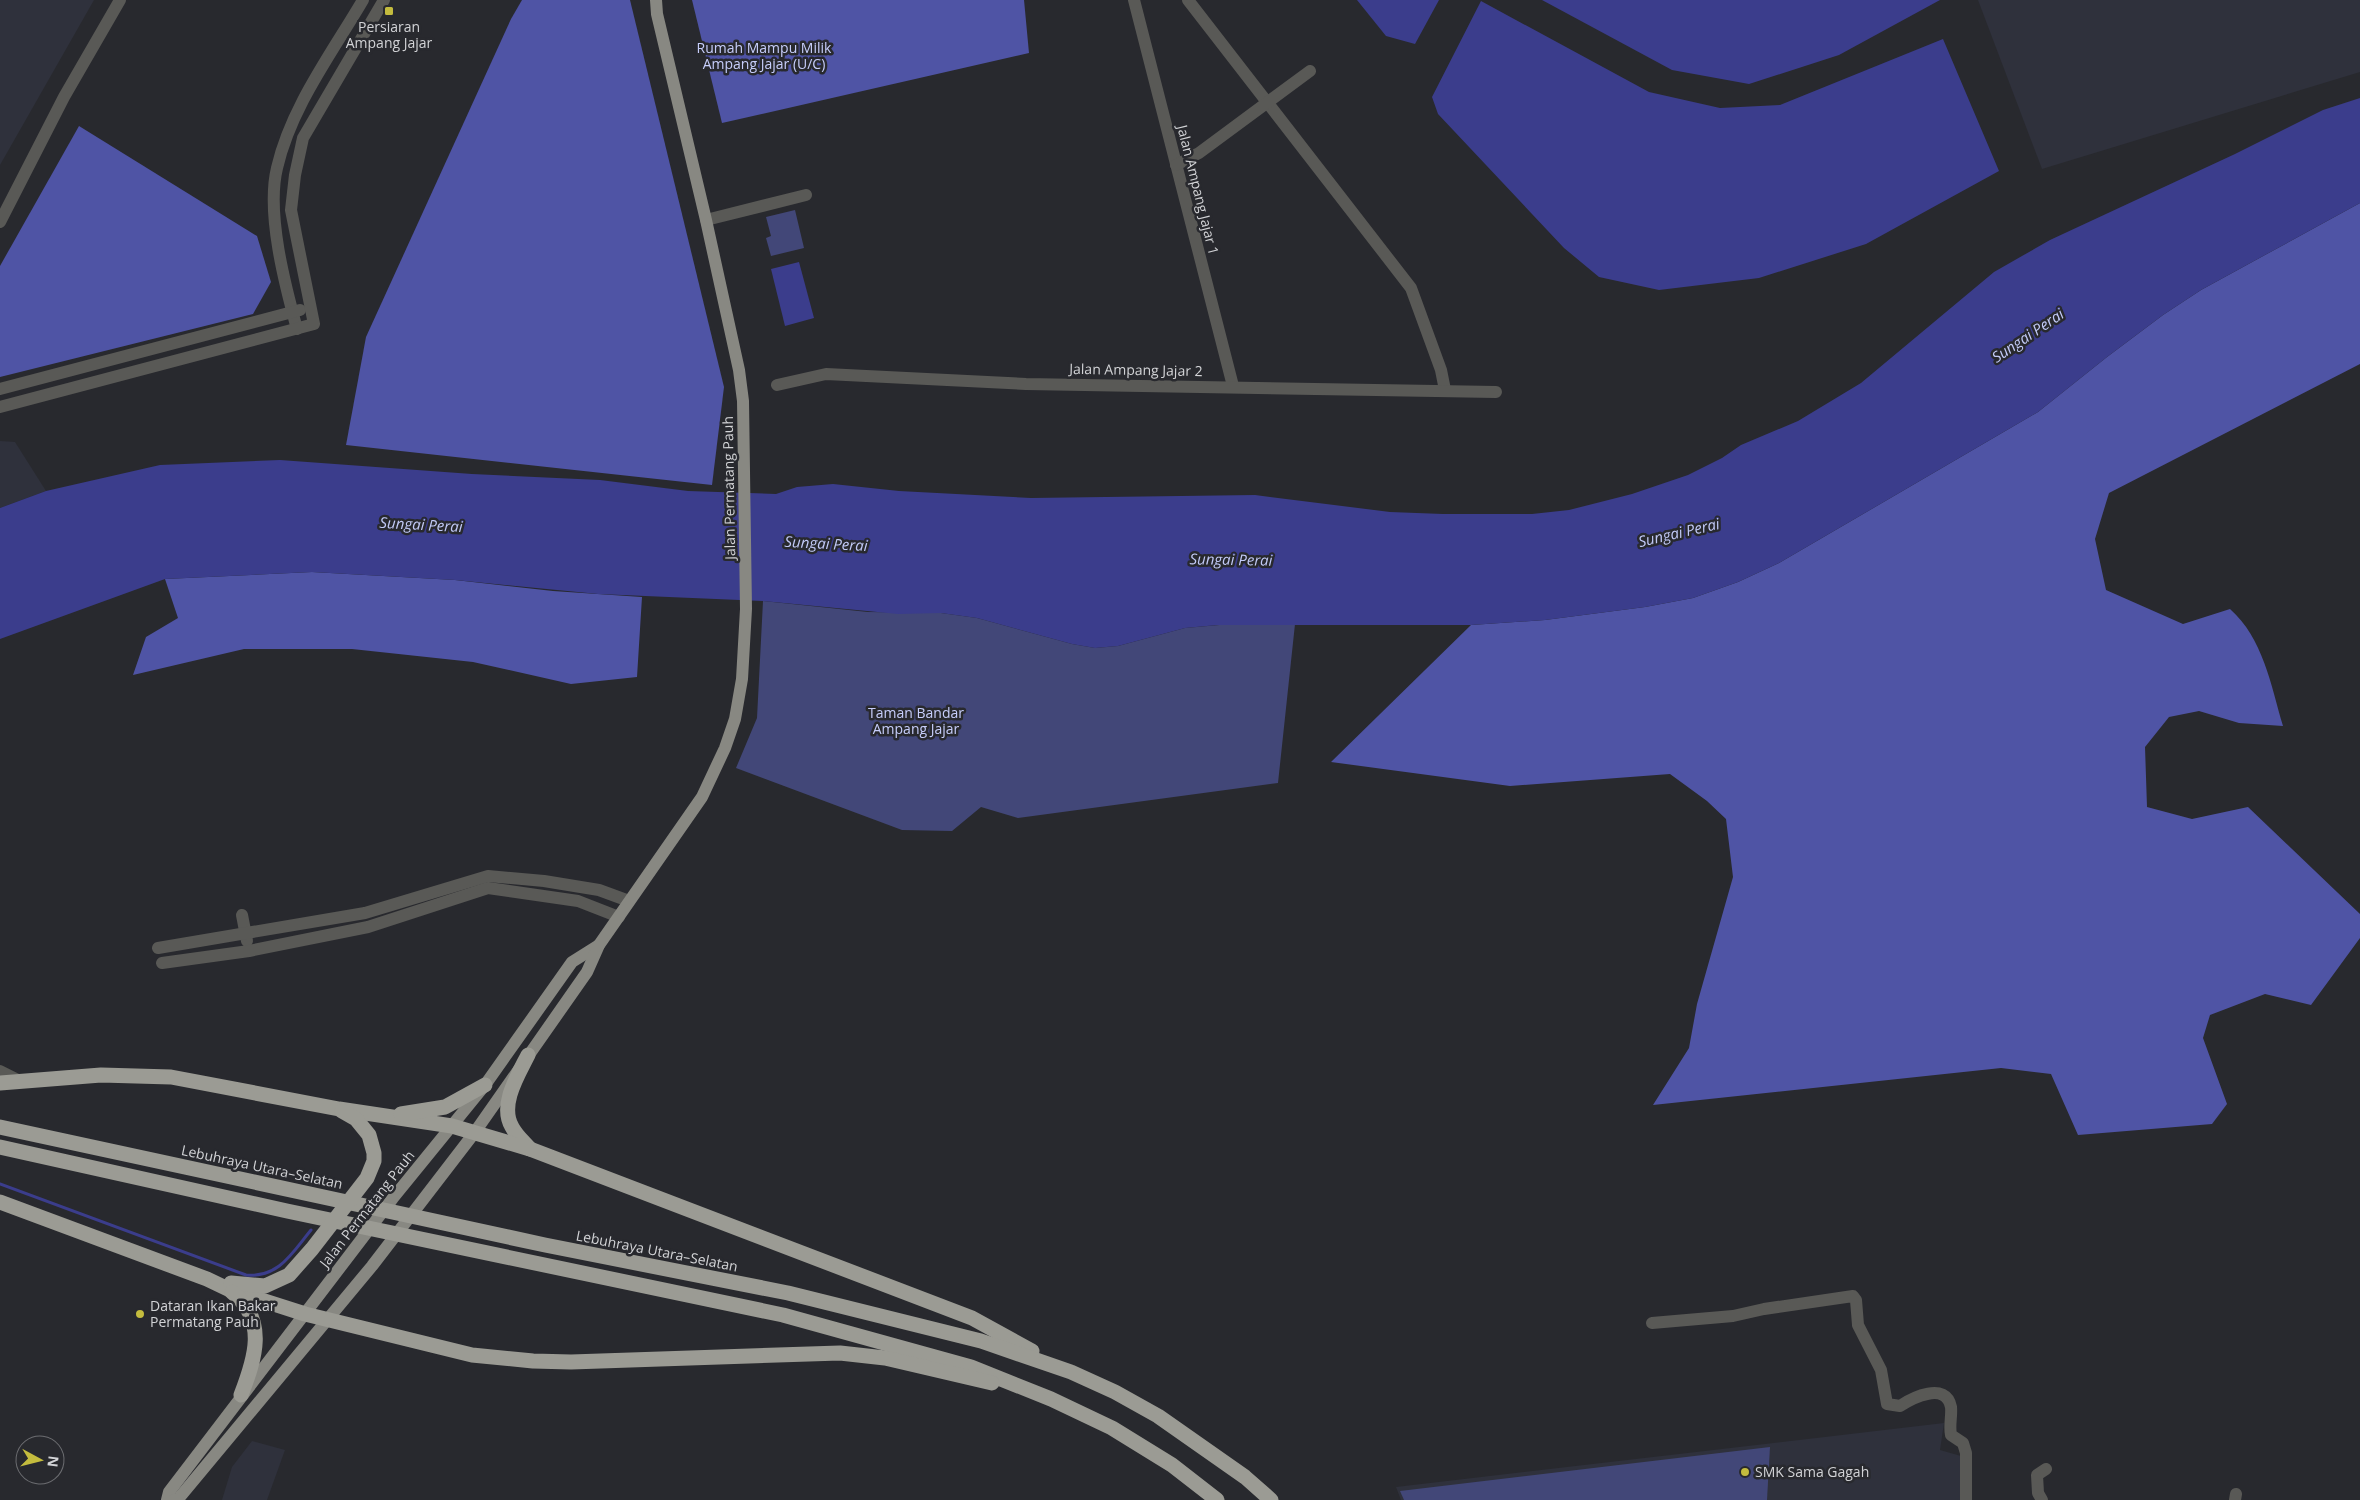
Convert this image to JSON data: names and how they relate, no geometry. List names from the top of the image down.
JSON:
{
  "streets": {
    "highway": ["Lebuhraya Utara–Selatan"],
    "main road": ["Jalan Permatang Pauh"],
    "street": ["Jalan Ampang Jajar 1", "Jalan Ampang Jajar 2"]
  },
  "crossings": [
    ["Jalan Ampang Jajar 1", "Jalan Ampang Jajar 2"]
  ],
  "water": ["Sungai Perai"],
  "parks": ["Rumah Mampu Milik Ampang Jajar (U/C)", "Taman Bandar Ampang Jajar"],
  "places": {
    "transit": ["Persiaran Ampang Jajar"],
    "other": ["Dataran Ikan Bakar Permatang Pauh", "SMK Sama Gagah"]
  },
  "north": "right"
}
